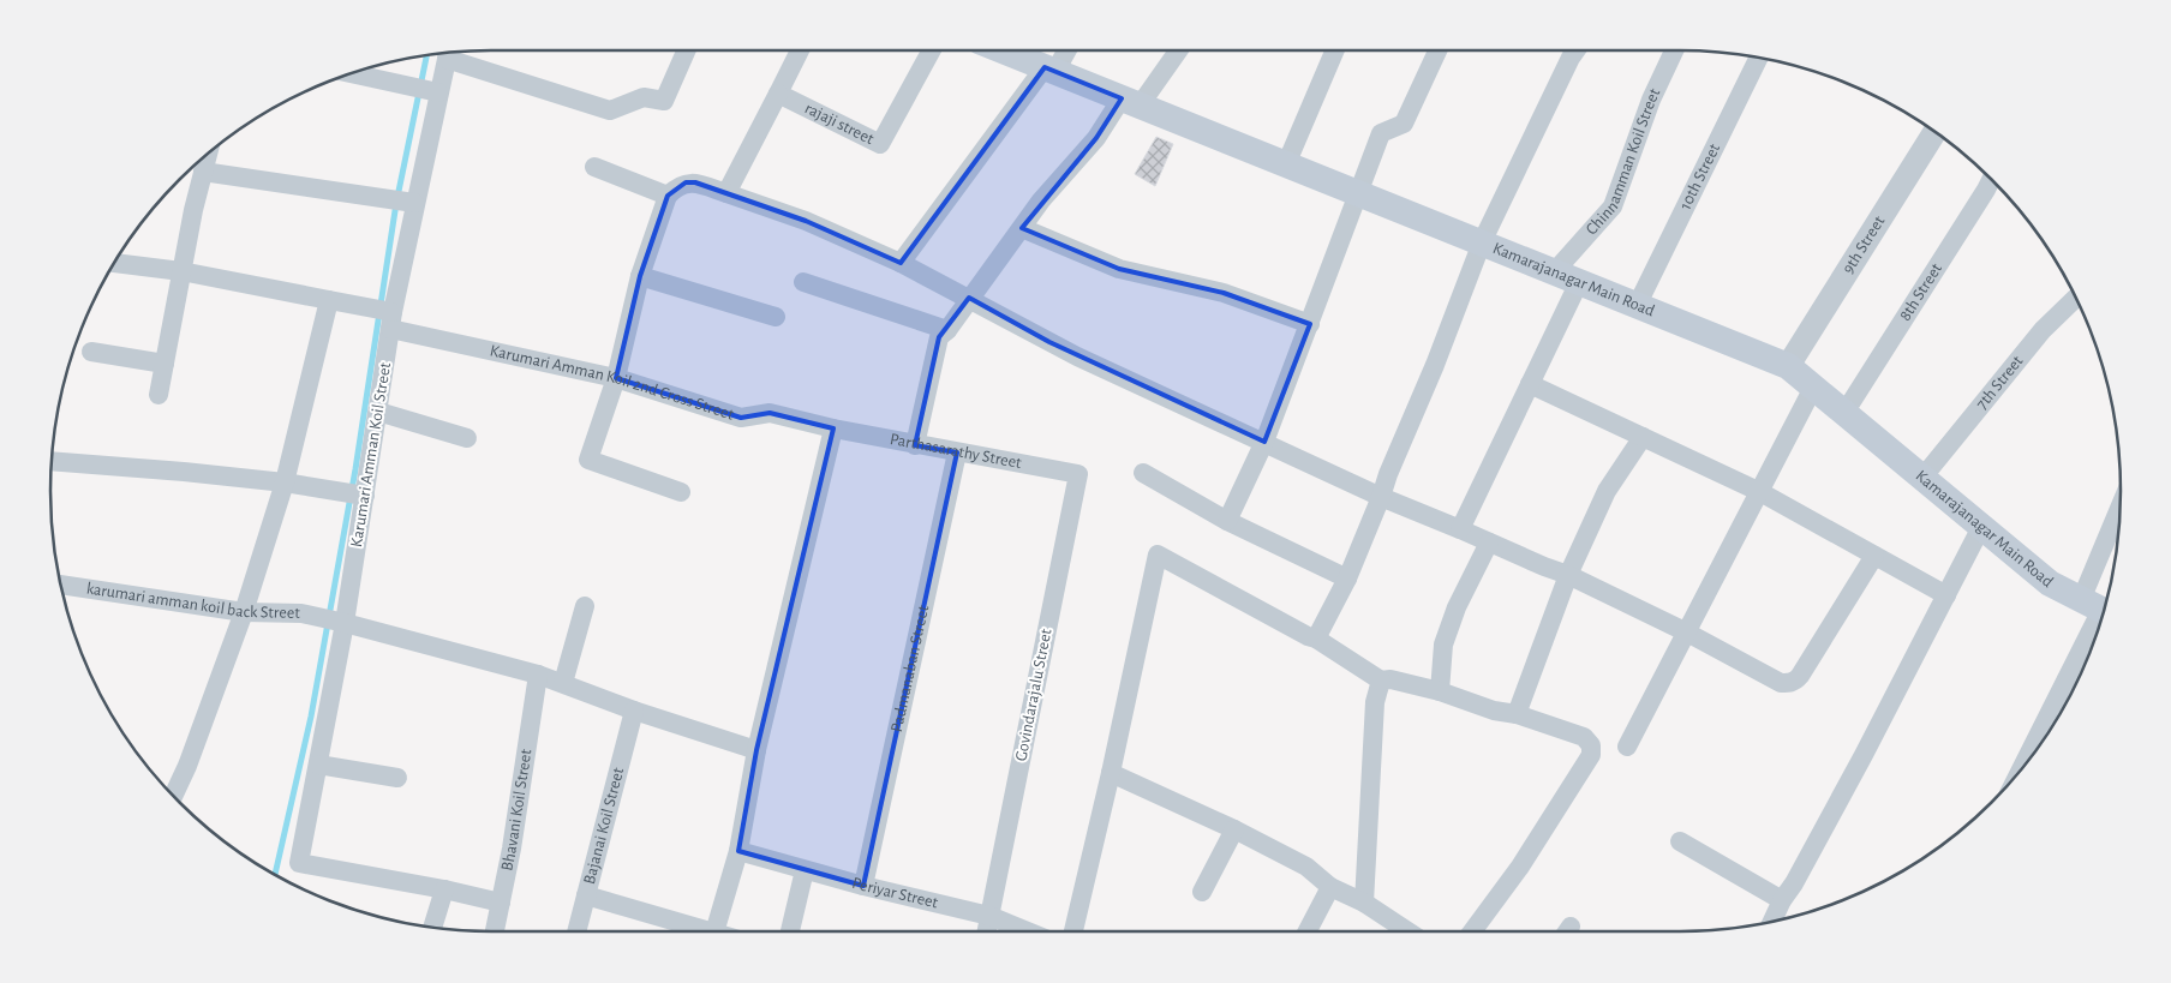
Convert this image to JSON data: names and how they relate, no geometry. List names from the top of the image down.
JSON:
{
  "streets": {
    "main road": ["Kamarajanagar Main Road"],
    "street": [
      "rajaji street",
      "Chinnamman Koil Street",
      "10th Street",
      "9th Street",
      "8th Street",
      "7th Street",
      "Karumari Amman Koil 2nd Cross Street",
      "Parthasarathy Street",
      "Karumari Amman Koil Street",
      "karumari amman koil back Street",
      "Padmanaban Street",
      "Govindarajalu Street",
      "Bhavani Koil Street",
      "Bajanai Koil Street",
      "Periyar Street"
    ]
  },
  "crossings": [
    ["Chinnamman Koil Street", "Kamarajanagar Main Road"],
    ["10th Street", "Kamarajanagar Main Road"],
    ["9th Street", "Kamarajanagar Main Road"],
    ["Kamarajanagar Main Road", "8th Street"],
    ["Kamarajanagar Main Road", "7th Street"],
    ["Karumari Amman Koil 2nd Cross Street", "Parthasarathy Street"],
    ["Karumari Amman Koil 2nd Cross Street", "Karumari Amman Koil Street"],
    ["Parthasarathy Street", "Padmanaban Street"],
    ["Parthasarathy Street", "Govindarajalu Street"],
    ["Karumari Amman Koil Street", "karumari amman koil back Street"],
    ["karumari amman koil back Street", "Bhavani Koil Street"],
    ["karumari amman koil back Street", "Bajanai Koil Street"],
    ["Padmanaban Street", "Periyar Street"],
    ["Govindarajalu Street", "Periyar Street"]
  ]
}
